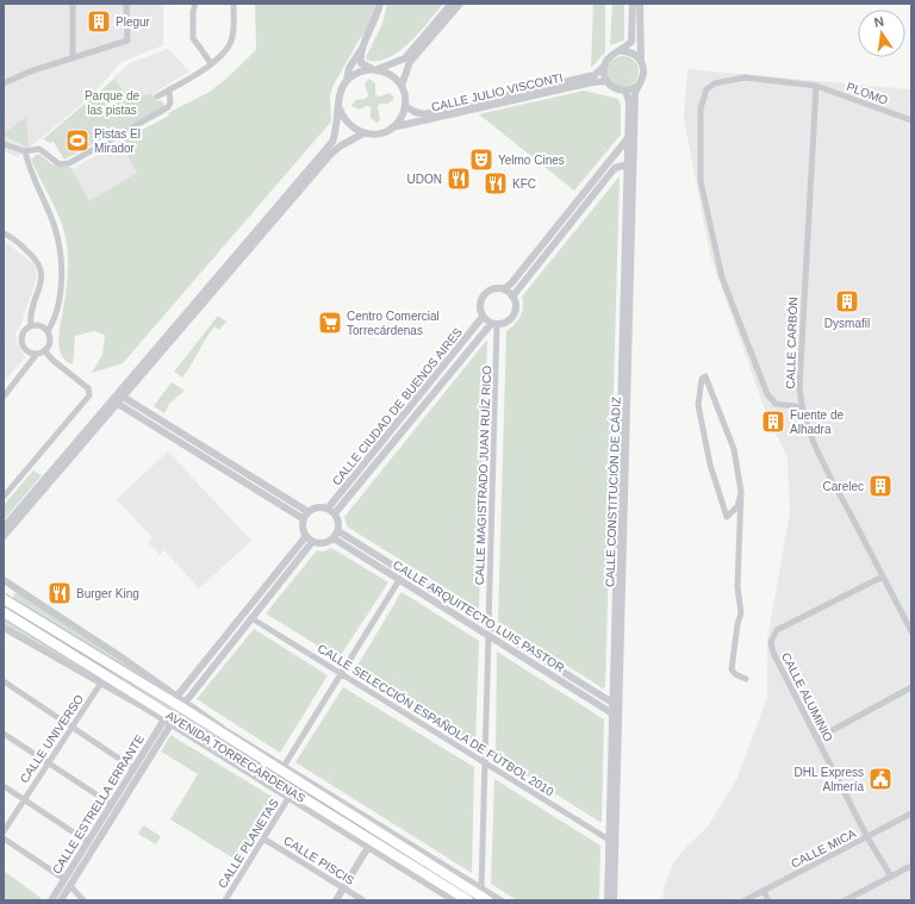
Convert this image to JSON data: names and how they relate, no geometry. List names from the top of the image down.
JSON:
{
  "streets": {
    "main road": ["AVENIDA TORRECÁRDENAS"],
    "street": [
      "CALLE JULIO VISCONTI",
      "PLOMO",
      "CALLE CARBÓN",
      "CALLE CIUDAD DE BUENOS AIRES",
      "CALLE MAGISTRADO JUAN RUÍZ RICO",
      "CALLE CONSTITUCIÓN DE CÁDIZ",
      "CALLE ARQUITECTO LUIS PASTOR",
      "CALLE ALUMINIO",
      "CALLE SELECCIÓN ESPAÑOLA DE FÚTBOL 2010",
      "CALLE UNIVERSO",
      "CALLE ESTRELLA ERRANTE",
      "CALLE PLANETAS",
      "CALLE MICA",
      "CALLE PISCIS"
    ]
  },
  "crossings": [
    ["CALLE JULIO VISCONTI", "CALLE CONSTITUCIÓN DE CÁDIZ"],
    ["PLOMO", "CALLE CARBÓN"],
    ["CALLE CARBÓN", "CALLE ALUMINIO"],
    ["CALLE CIUDAD DE BUENOS AIRES", "CALLE MAGISTRADO JUAN RUÍZ RICO"],
    ["CALLE CIUDAD DE BUENOS AIRES", "CALLE ARQUITECTO LUIS PASTOR"],
    ["CALLE MAGISTRADO JUAN RUÍZ RICO", "CALLE ARQUITECTO LUIS PASTOR"],
    ["CALLE CONSTITUCIÓN DE CÁDIZ", "CALLE ARQUITECTO LUIS PASTOR"],
    ["CALLE CONSTITUCIÓN DE CÁDIZ", "CALLE SELECCIÓN ESPAÑOLA DE FÚTBOL 2010"],
    ["CALLE ALUMINIO", "CALLE MICA"],
    ["CALLE UNIVERSO", "AVENIDA TORRECÁRDENAS"],
    ["AVENIDA TORRECÁRDENAS", "CALLE ESTRELLA ERRANTE"],
    ["AVENIDA TORRECÁRDENAS", "CALLE PLANETAS"],
    ["CALLE PLANETAS", "CALLE PISCIS"]
  ],
  "parks": ["Parque de las pistas"],
  "places": {
    "building": [
      "Plegur",
      "Dysmafil",
      "Fuente de Alhadra",
      "Carelec"
    ],
    "sports": ["Pistas El Mirador"],
    "theatre": ["Yelmo Cines"],
    "restaurant": ["UDON", "KFC", "Burger King"],
    "supermarket": ["Centro Comercial Torrecárdenas"],
    "public building": ["DHL Express Almería"]
  },
  "north": "top"
}
